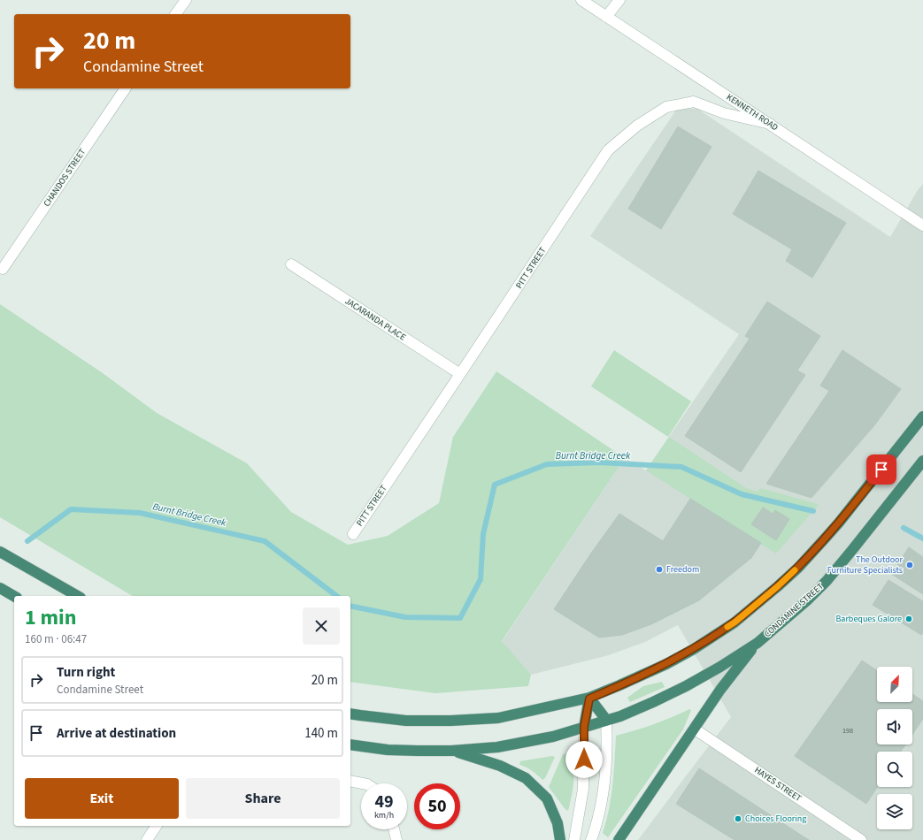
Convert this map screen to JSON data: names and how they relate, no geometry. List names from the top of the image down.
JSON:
{
  "streets": {
    "highway": ["CONDAMINE STREET"],
    "street": [
      "KENNETH ROAD",
      "CHANDOS STREET",
      "PITT STREET",
      "JACARANDA PLACE",
      "HAYES STREET"
    ]
  },
  "crossings": [
    ["KENNETH ROAD", "PITT STREET"],
    ["PITT STREET", "JACARANDA PLACE"]
  ],
  "water": ["Burnt Bridge Creek"],
  "places": [
    "The Outdoor Furniture Specialists",
    "Freedom",
    "Barbeques Galore",
    "Choices Flooring"
  ],
  "house_numbers": ["198"],
  "north": "top right",
  "page": {
    "turn": ["20 m", "Condamine Street"],
    "heading": ["1 min", "160 m · 06:47"],
    "list": [
      {
        "name": "Turn right",
        "note": "Condamine Street",
        "value": "20 m"
      },
      {
        "name": "Arrive at destination",
        "value": "140 m"
      }
    ],
    "buttons": ["Exit", "Share"],
    "speed": "49 km/h",
    "limit": "50"
  }
}
